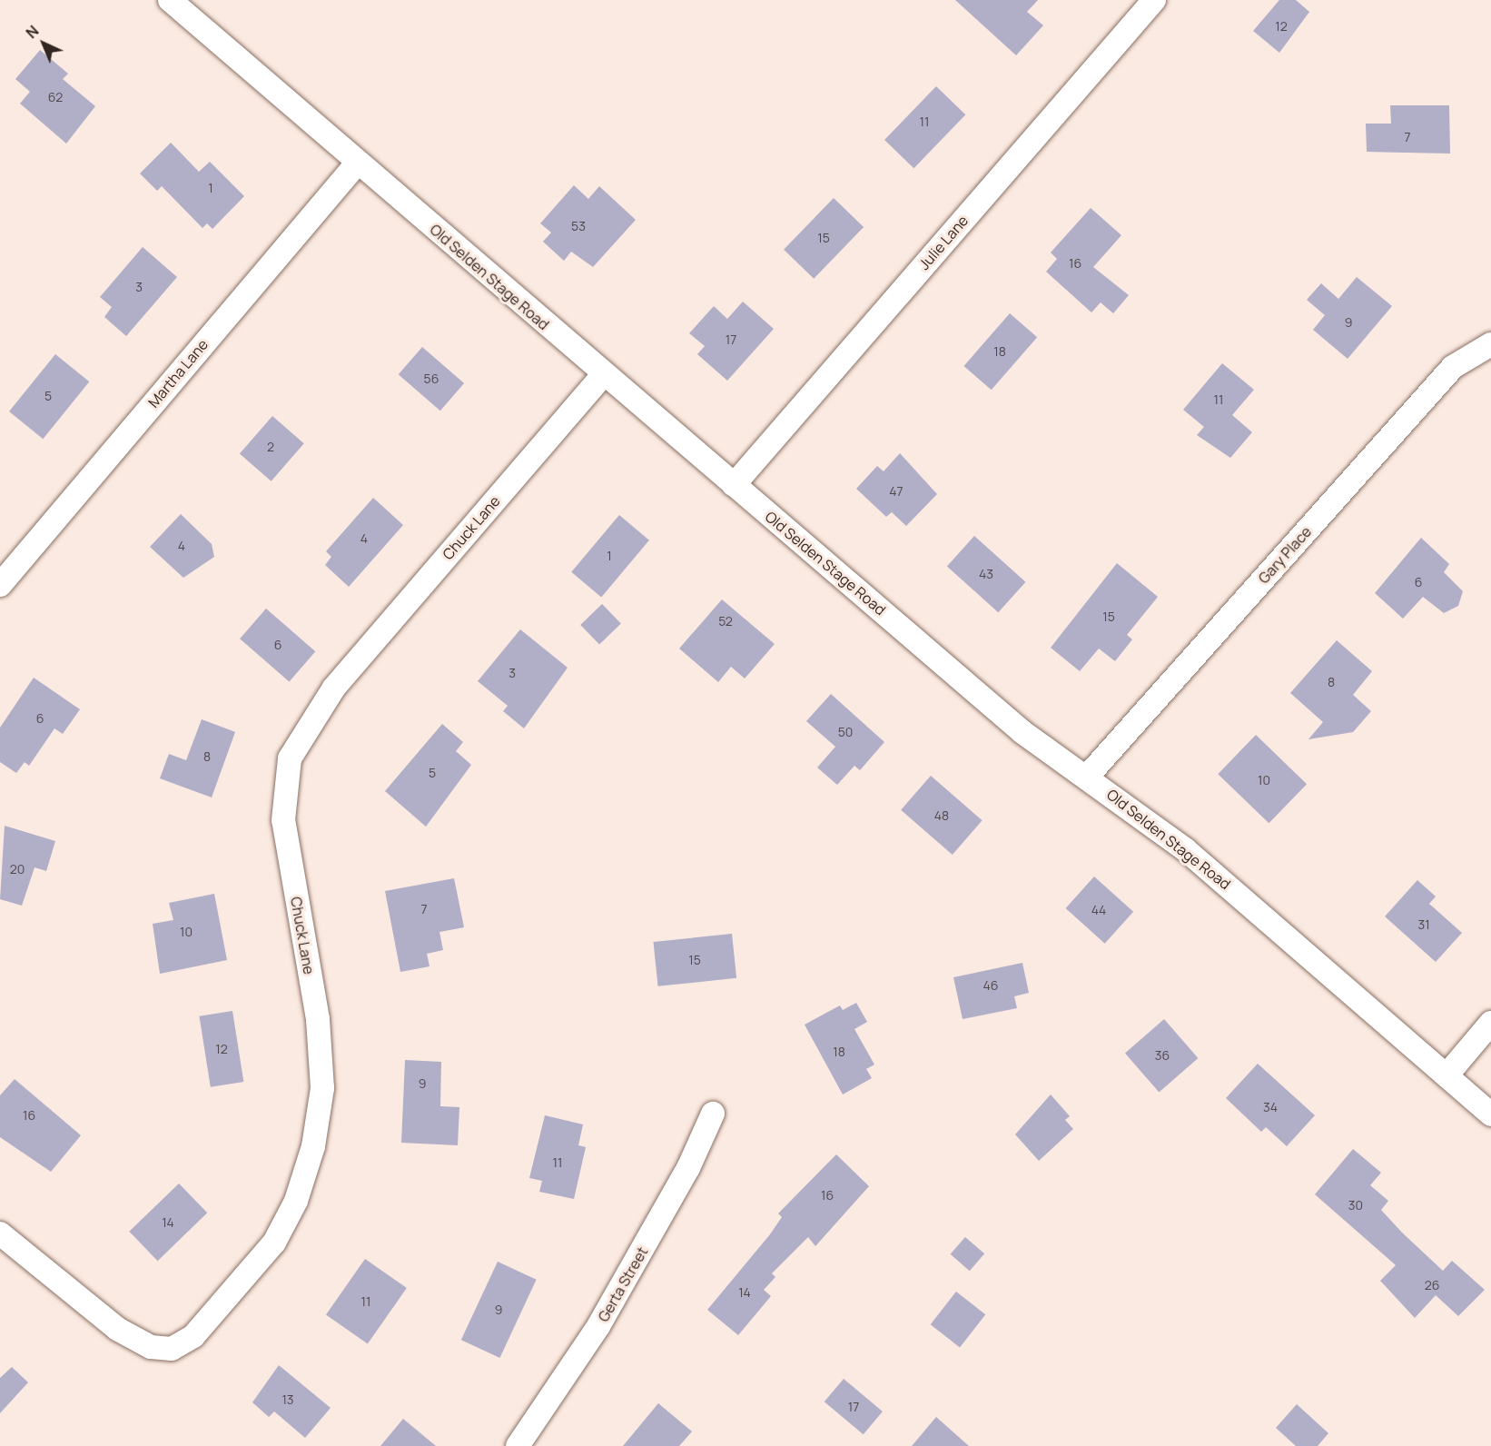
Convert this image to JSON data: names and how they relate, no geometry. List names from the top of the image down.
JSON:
{
  "streets": {
    "street": [
      "Julie Lane",
      "Old Selden Stage Road",
      "Martha Lane",
      "Chuck Lane",
      "Gary Place",
      "Gerta Street"
    ]
  },
  "crossings": [
    ["Julie Lane", "Old Selden Stage Road"],
    ["Old Selden Stage Road", "Martha Lane"],
    ["Old Selden Stage Road", "Chuck Lane"],
    ["Old Selden Stage Road", "Gary Place"]
  ],
  "house_numbers": [
    "12",
    "62",
    "11",
    "7",
    "1",
    "53",
    "15",
    "16",
    "3",
    "9",
    "17",
    "18",
    "56",
    "5",
    "11",
    "2",
    "47",
    "4",
    "4",
    "1",
    "43",
    "6",
    "15",
    "52",
    "6",
    "3",
    "8",
    "6",
    "50",
    "8",
    "5",
    "10",
    "48",
    "20",
    "7",
    "44",
    "31",
    "10",
    "15",
    "46",
    "12",
    "18",
    "36",
    "9",
    "34",
    "16",
    "11",
    "16",
    "30",
    "14",
    "26",
    "14",
    "11",
    "9",
    "13",
    "17"
  ],
  "north": "top left"
}
